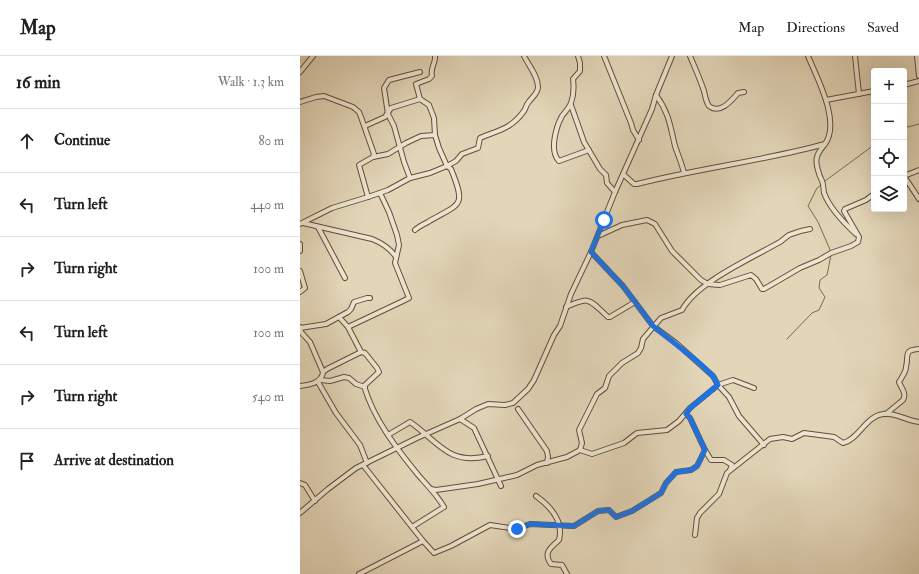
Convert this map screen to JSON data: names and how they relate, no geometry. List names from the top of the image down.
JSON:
{
  "page": {
    "header": "Map",
    "nav": ["Map", "Directions", "Saved"],
    "heading": ["16 min", "Walk · 1.3 km"],
    "map_buttons": ["+", "−"],
    "list": [
      ["Continue", "80 m"],
      ["Turn left", "440 m"],
      ["Turn right", "100 m"],
      ["Turn left", "100 m"],
      ["Turn right", "540 m"],
      "Arrive at destination"
    ]
  }
}
